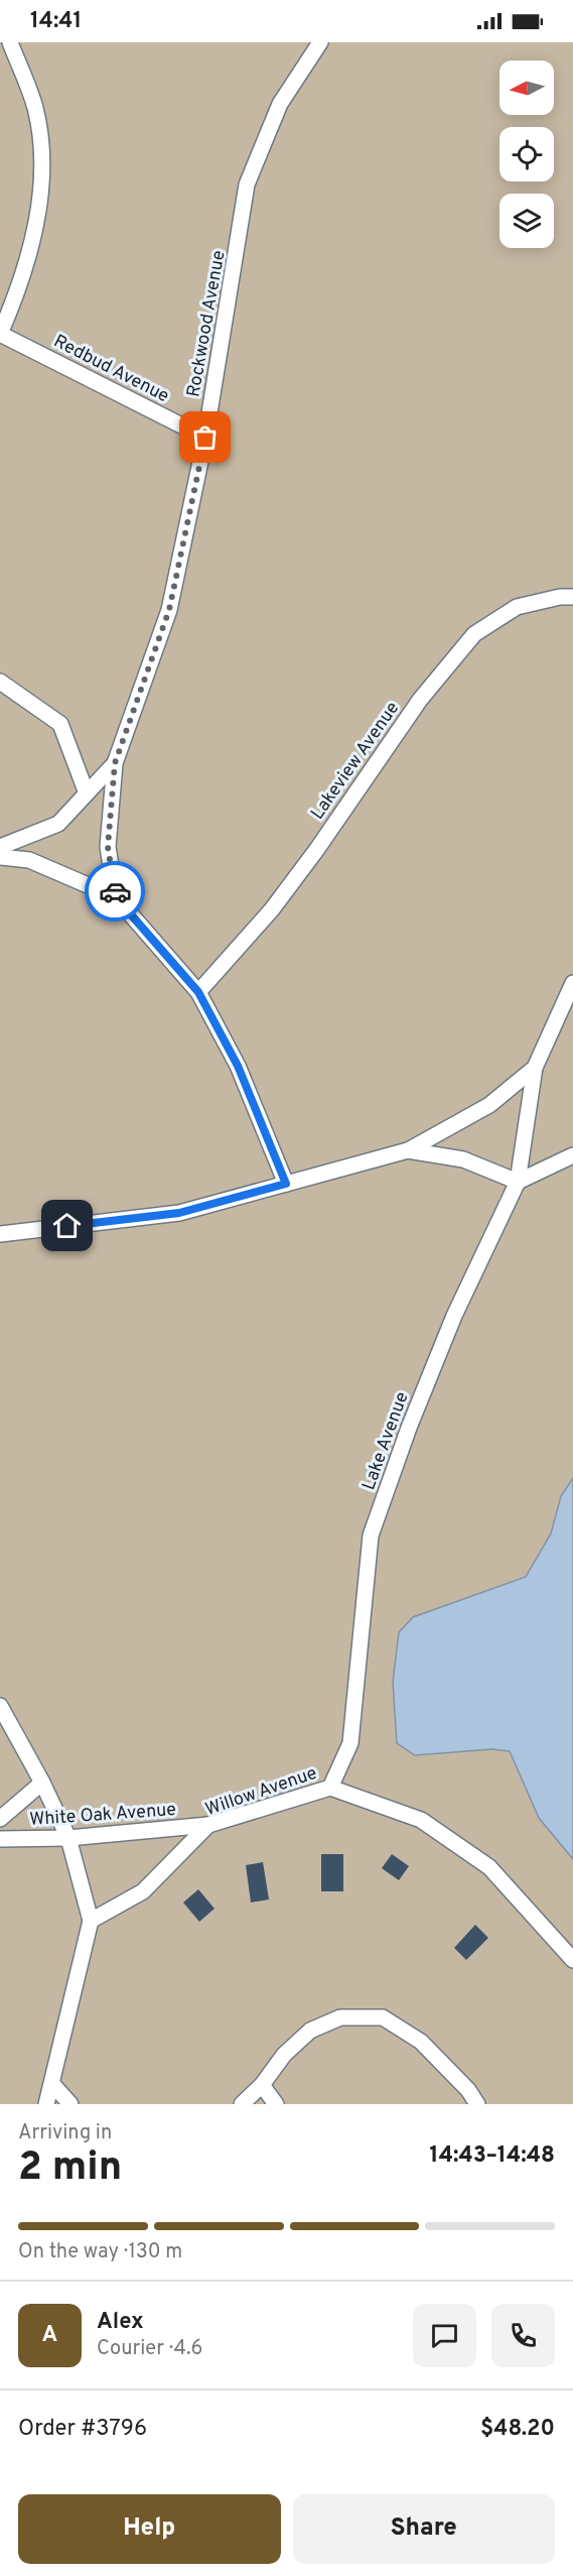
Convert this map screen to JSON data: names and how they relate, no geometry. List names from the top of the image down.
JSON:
{
  "streets": {
    "lane": [
      "Rockwood Avenue",
      "Redbud Avenue",
      "Lakeview Avenue",
      "Lake Avenue",
      "Willow Avenue",
      "White Oak Avenue"
    ]
  },
  "crossings": [
    ["Rockwood Avenue", "Redbud Avenue"],
    ["Lake Avenue", "Willow Avenue"],
    ["Willow Avenue", "White Oak Avenue"]
  ],
  "north": "left",
  "page": {
    "status": "14:41",
    "heading": ["2 min", "Arriving in", "14:43–14:48"],
    "panel": [
      "Alex",
      "Courier · 4.6",
      "Order #3796",
      "$48.20"
    ],
    "bar": "On the way · 130 m",
    "round": "A",
    "buttons": ["Help", "Share"]
  }
}
